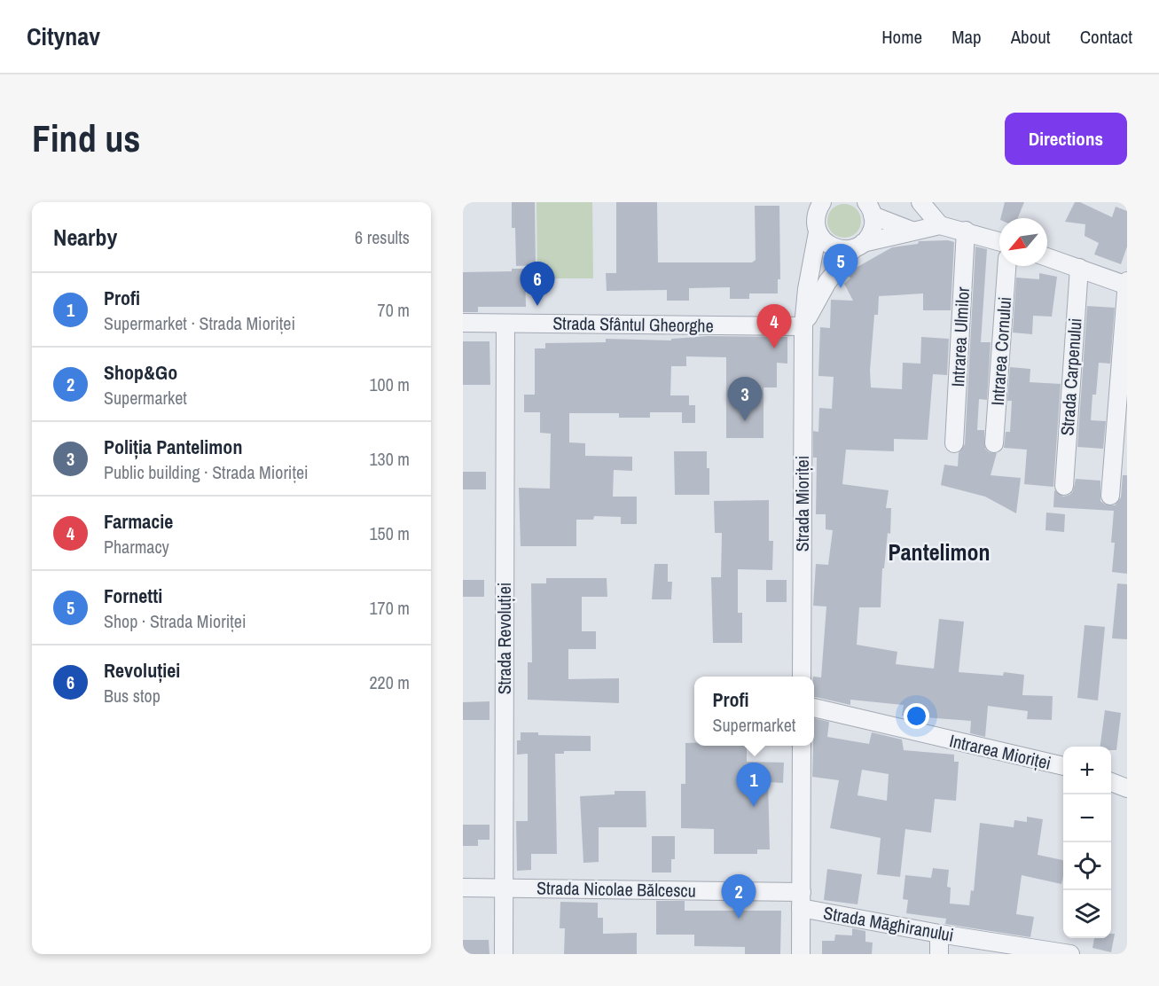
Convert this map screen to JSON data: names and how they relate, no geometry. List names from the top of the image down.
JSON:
{
  "streets": {
    "street": [
      "Strada Sfântul Gheorghe",
      "Intrarea Ulmilor",
      "Intrarea Cornului",
      "Strada Carpenului",
      "Strada Mioriței",
      "Strada Revoluției",
      "Intrarea Mioriței",
      "Strada Nicolae Bălcescu",
      "Strada Măghiranului"
    ]
  },
  "crossings": [
    ["Strada Sfântul Gheorghe", "Strada Mioriței"],
    ["Strada Sfântul Gheorghe", "Strada Revoluției"],
    ["Strada Revoluției", "Strada Nicolae Bălcescu"],
    ["Strada Nicolae Bălcescu", "Strada Măghiranului"]
  ],
  "districts": ["Pantelimon"],
  "north": "bottom left",
  "page": {
    "header": "Citynav",
    "nav": [
      "Home",
      "Map",
      "About",
      "Contact"
    ],
    "buttons": "Directions",
    "title": "Find us",
    "heading": ["Nearby", "6 results"],
    "pins": [
      "5",
      "6",
      "4",
      "3",
      "1",
      "2"
    ],
    "list": [
      {
        "mark": "1",
        "name": "Profi",
        "note": "Supermarket · Strada Mioriței",
        "value": "70 m"
      },
      {
        "mark": "2",
        "name": "Shop&Go",
        "note": "Supermarket",
        "value": "100 m"
      },
      {
        "mark": "3",
        "name": "Poliția Pantelimon",
        "note": "Public building · Strada Mioriței",
        "value": "130 m"
      },
      {
        "mark": "4",
        "name": "Farmacie",
        "note": "Pharmacy",
        "value": "150 m"
      },
      {
        "mark": "5",
        "name": "Fornetti",
        "note": "Shop · Strada Mioriței",
        "value": "170 m"
      },
      {
        "mark": "6",
        "name": "Revoluției",
        "note": "Bus stop",
        "value": "220 m"
      }
    ],
    "popup": ["Profi", "Supermarket"],
    "map_buttons": ["+", "−"]
  }
}
